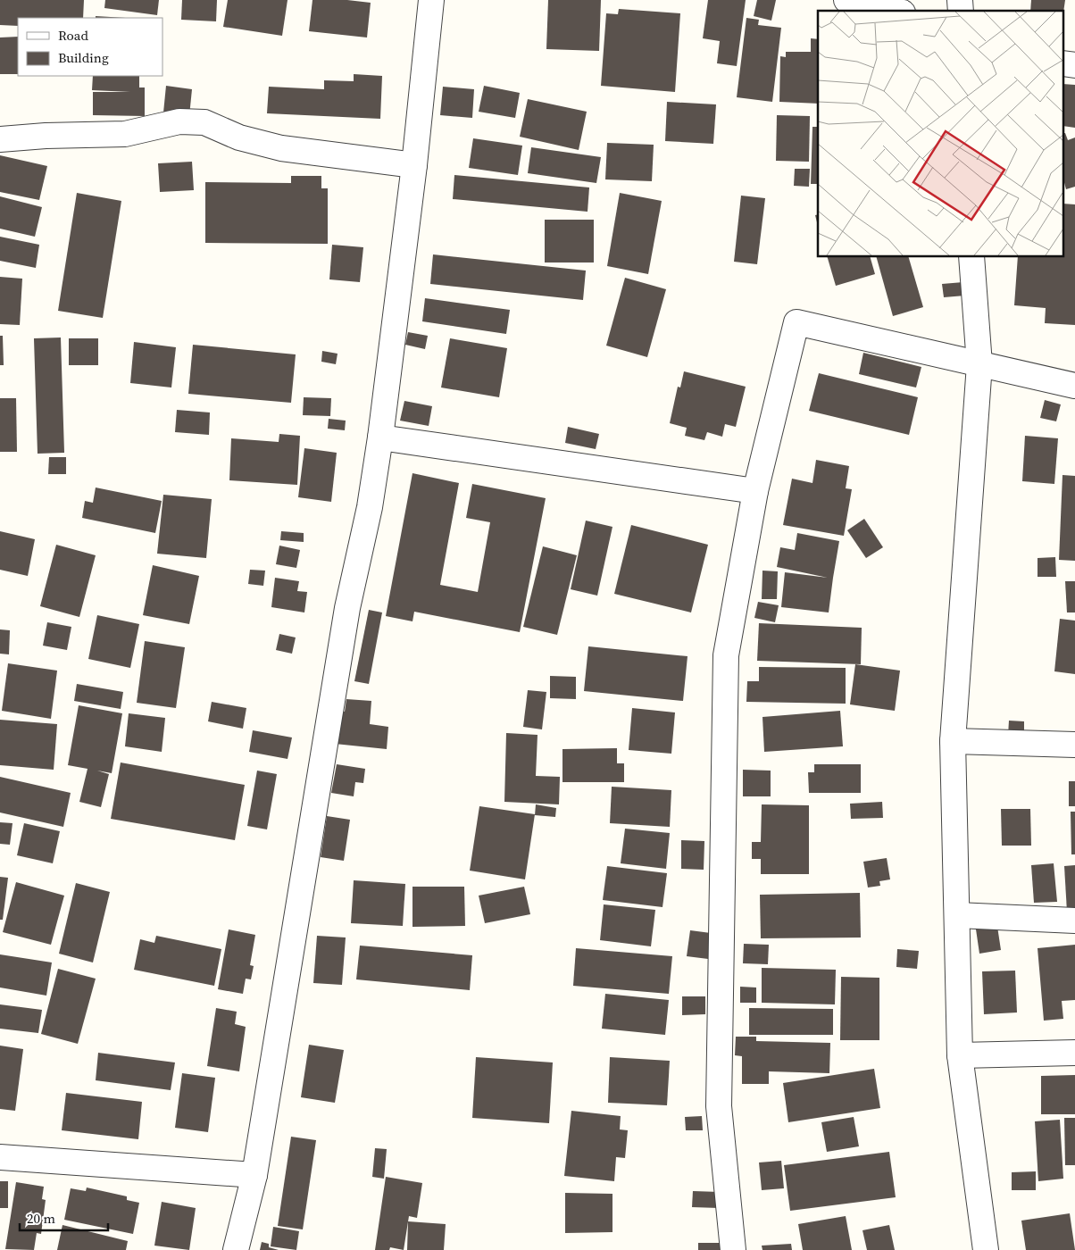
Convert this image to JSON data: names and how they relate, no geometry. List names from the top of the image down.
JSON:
{
  "legend": ["Road", "Building"],
  "scale_bar": "20 m"
}
